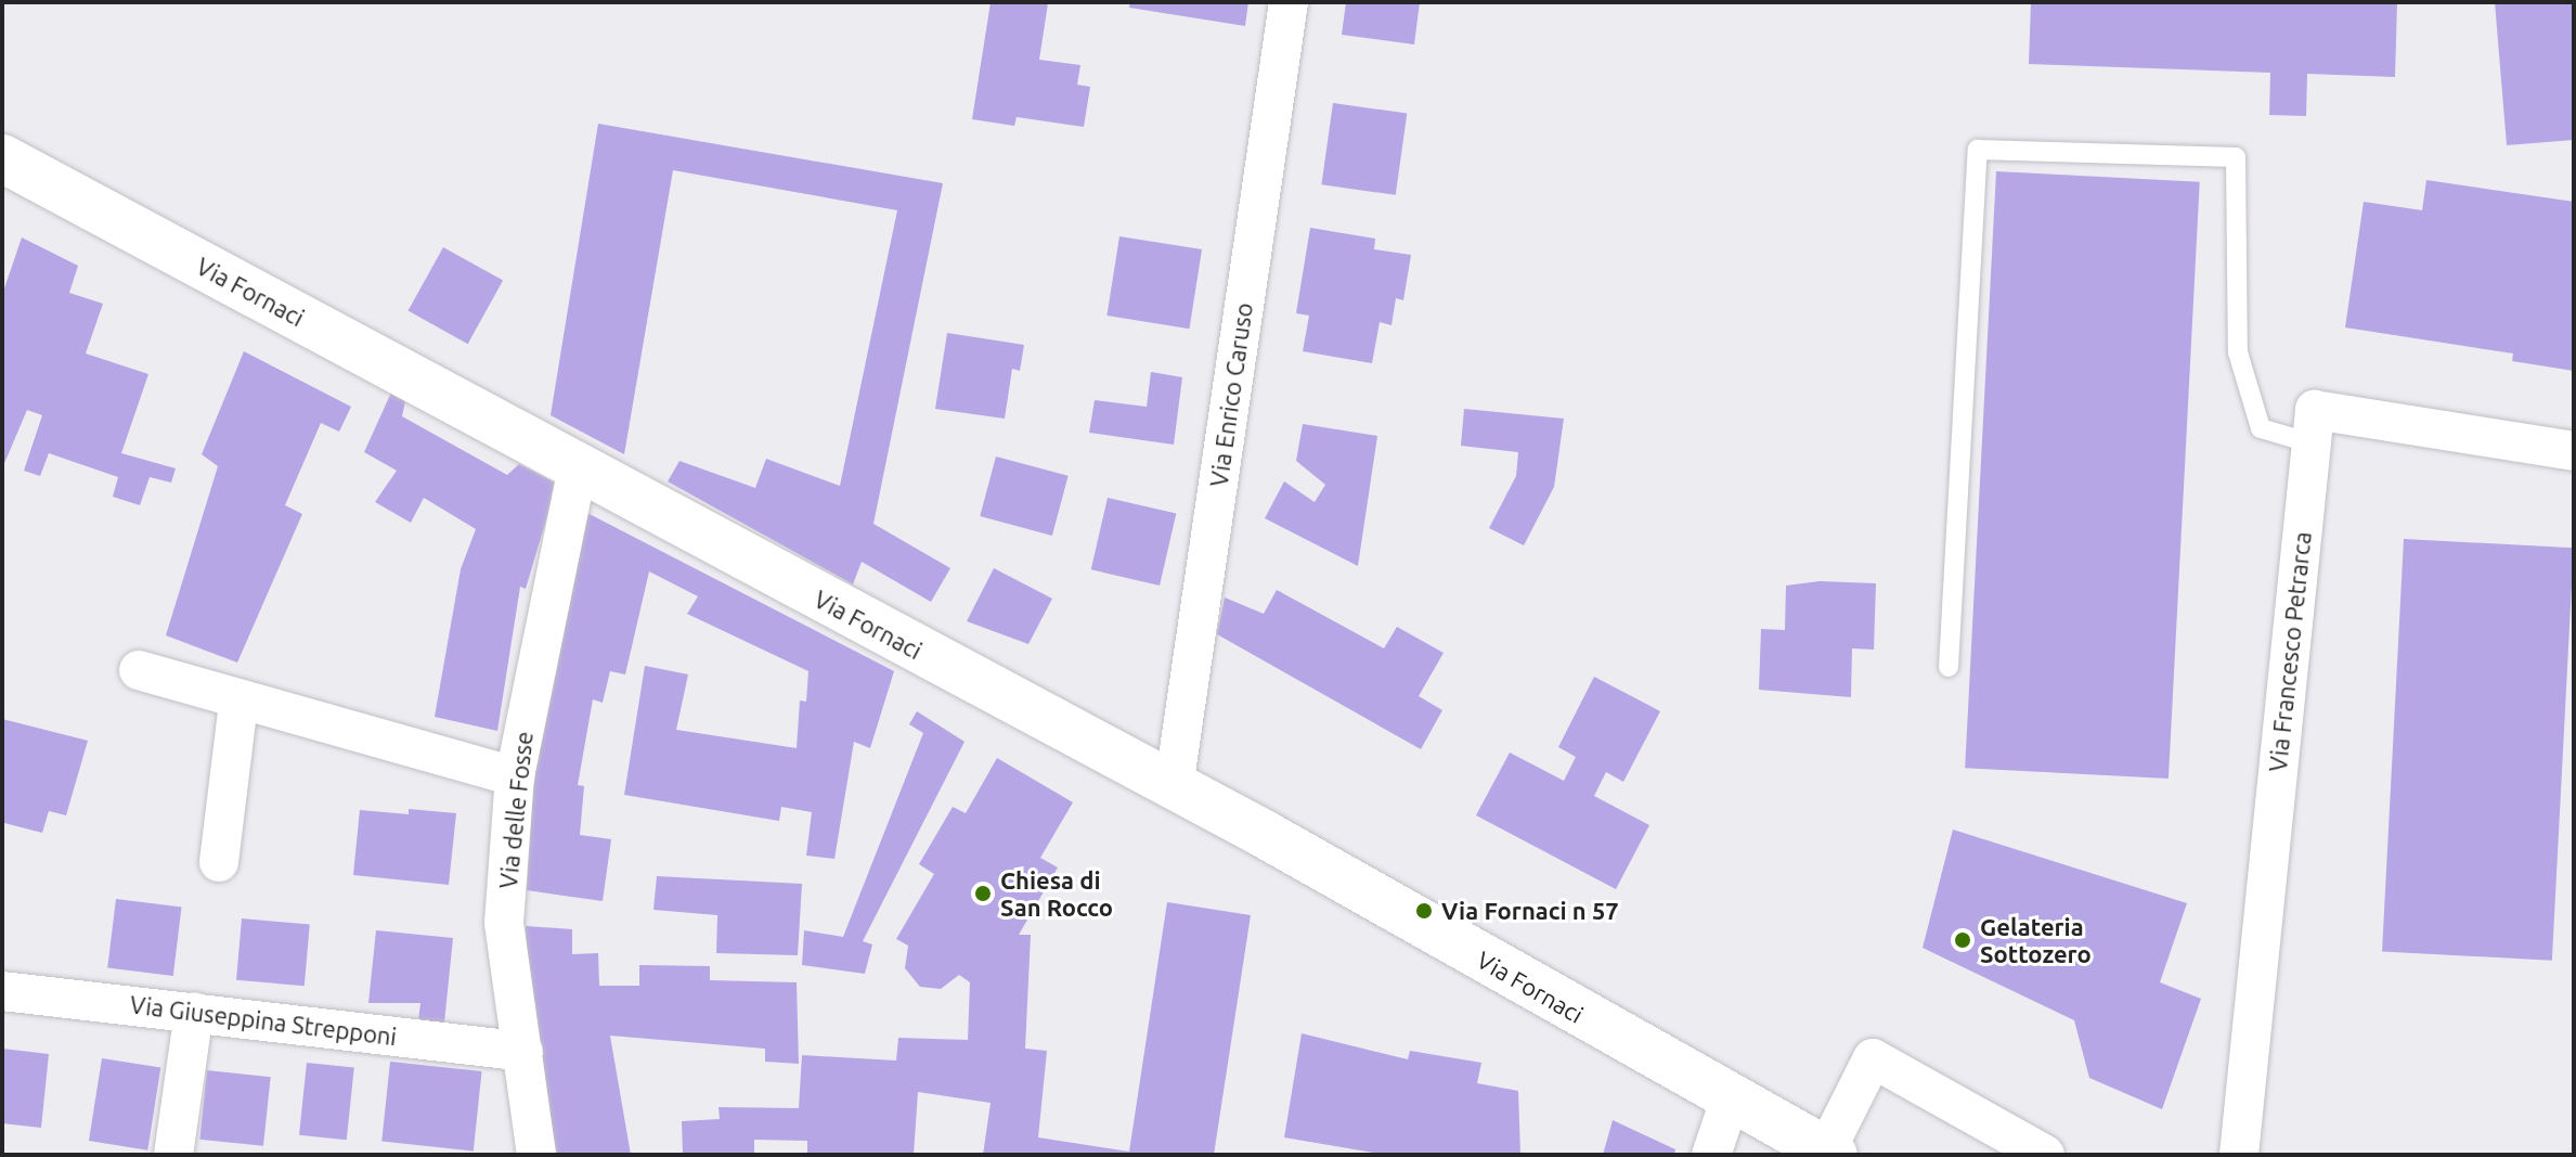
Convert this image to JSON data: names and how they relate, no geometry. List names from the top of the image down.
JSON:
{
  "streets": {
    "street": [
      "Via Fornaci",
      "Via Enrico Caruso",
      "Via Francesco Petrarca",
      "Via delle Fosse",
      "Via Giuseppina Strepponi"
    ]
  },
  "crossings": [
    ["Via Fornaci", "Via Enrico Caruso"],
    ["Via Fornaci", "Via delle Fosse"],
    ["Via delle Fosse", "Via Giuseppina Strepponi"]
  ],
  "places": ["Chiesa di San Rocco", "Via Fornaci n 57", "Gelateria Sottozero"]
}
